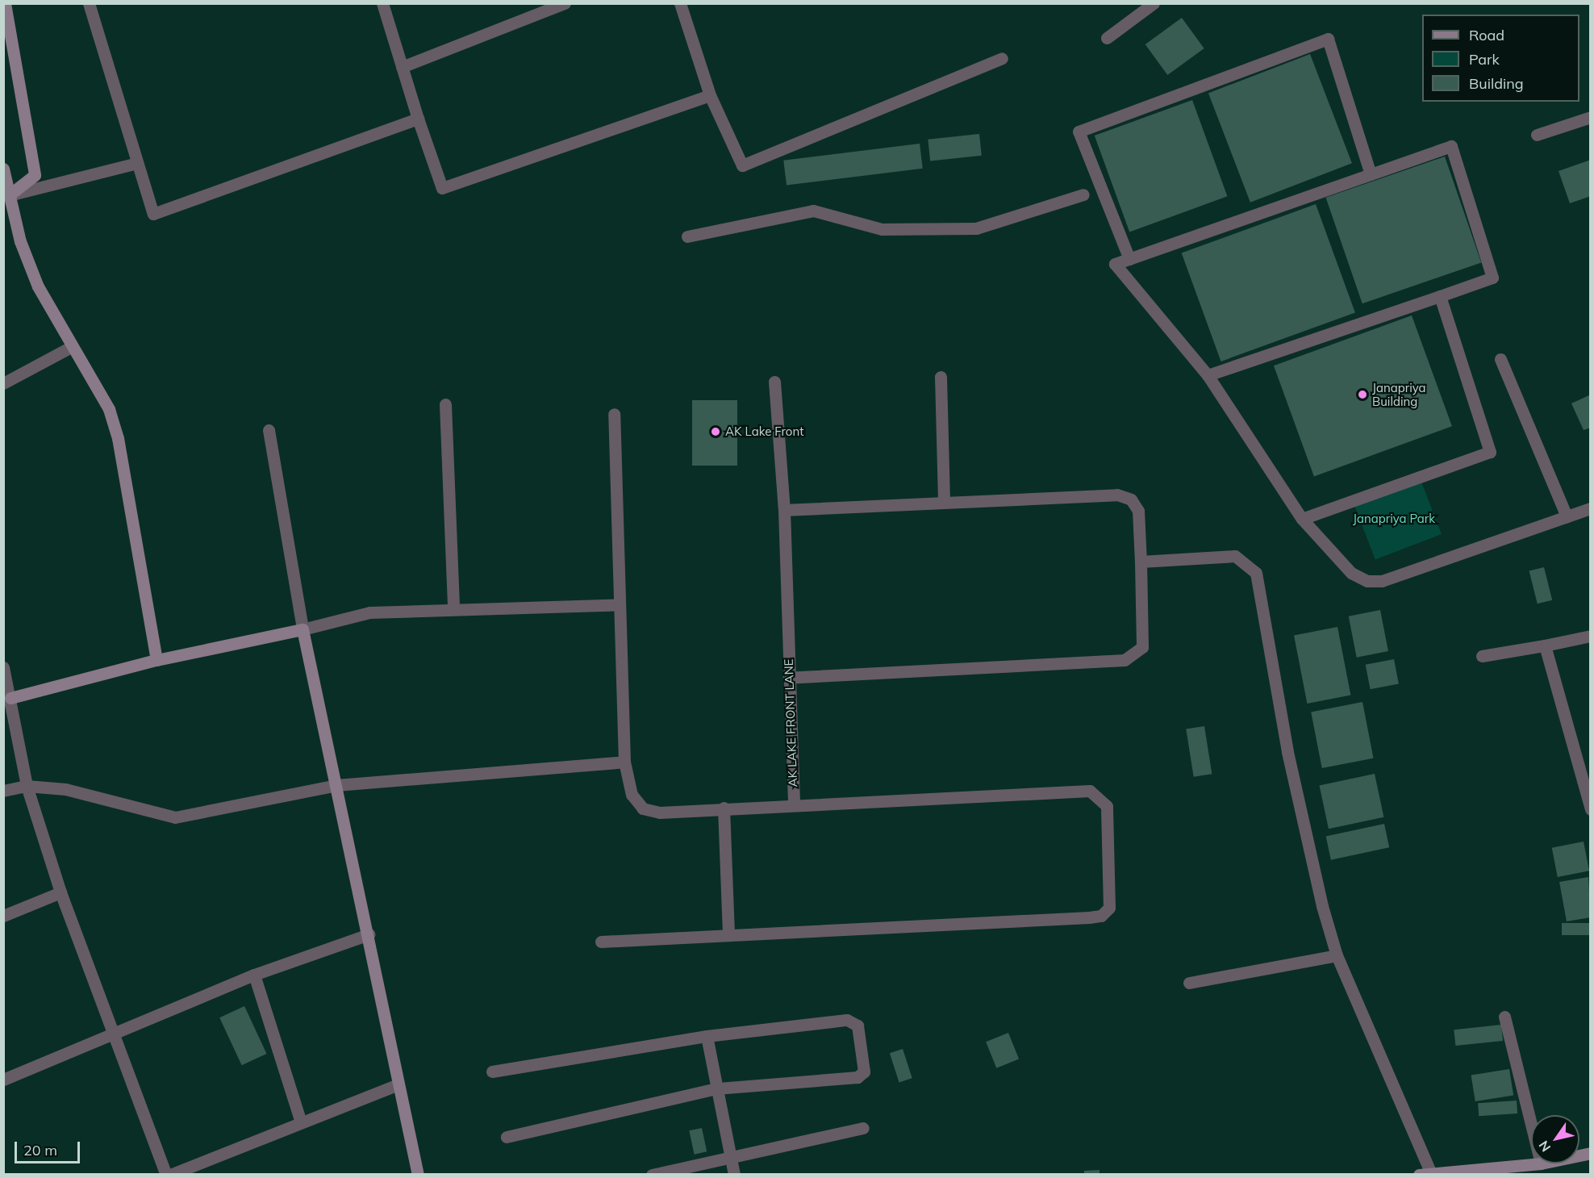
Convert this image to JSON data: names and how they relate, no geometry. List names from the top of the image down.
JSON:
{
  "streets": {
    "street": ["AK LAKE FRONT LANE"]
  },
  "parks": ["Janapriya Park"],
  "places": ["Janapriya Building", "AK Lake Front"],
  "legend": ["Road", "Park", "Building"],
  "scale_bar": "20 m",
  "north": "bottom left"
}
